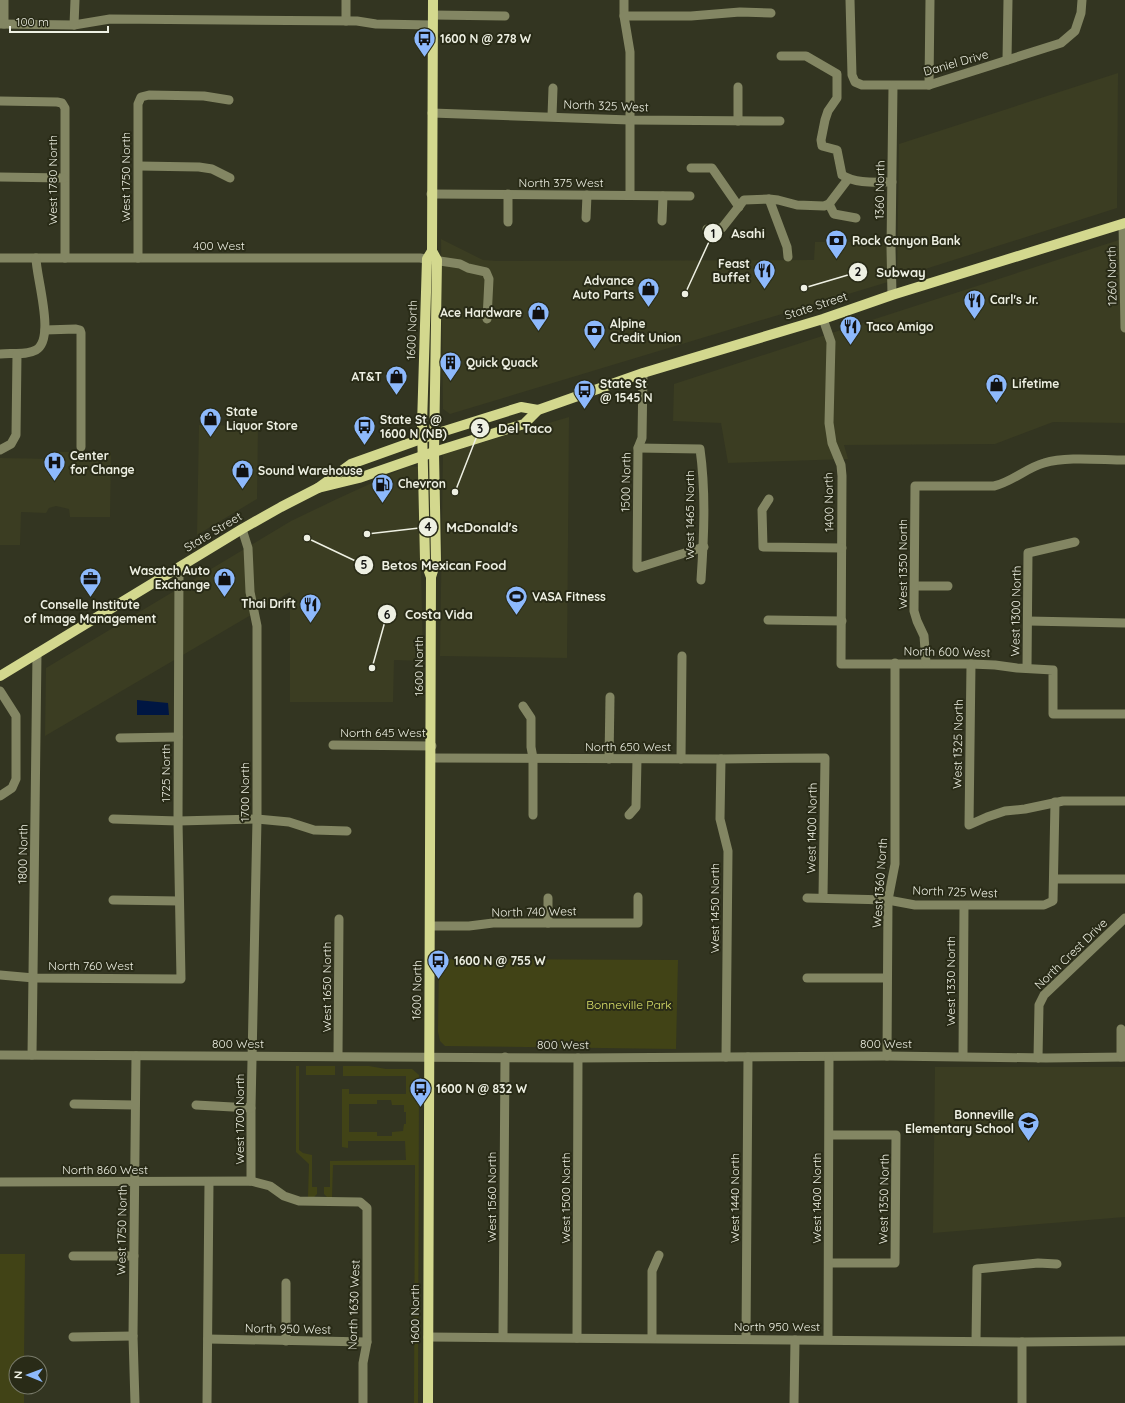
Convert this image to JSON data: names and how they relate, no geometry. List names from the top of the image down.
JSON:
{
  "streets": {
    "main road": ["State Street", "1600 North"],
    "street": [
      "Daniel Drive",
      "North 325 West",
      "West 1750 North",
      "West 1780 North",
      "North 375 West",
      "1360 North",
      "400 West",
      "1260 North",
      "1500 North",
      "1400 North",
      "West 1465 North",
      "West 1350 North",
      "West 1300 North",
      "North 600 West",
      "North 645 West",
      "West 1325 North",
      "North 650 West",
      "1725 North",
      "1700 North",
      "West 1400 North",
      "1800 North",
      "West 1360 North",
      "North 725 West",
      "West 1450 North",
      "North 740 West",
      "North Crest Drive",
      "North 760 West",
      "West 1330 North",
      "West 1650 North",
      "800 West",
      "West 1700 North",
      "North 860 West",
      "West 1560 North",
      "West 1500 North",
      "West 1440 North",
      "North 1630 West",
      "North 950 West"
    ]
  },
  "crossings": [
    ["Daniel Drive", "1360 North"],
    ["North 325 West", "1600 North"],
    ["West 1750 North", "400 West"],
    ["West 1750 North", "800 West"],
    ["West 1750 North", "North 860 West"],
    ["West 1780 North", "400 West"],
    ["North 375 West", "1600 North"],
    ["1360 North", "State Street"],
    ["400 West", "1600 North"],
    ["1260 North", "State Street"],
    ["State Street", "1600 North"],
    ["State Street", "1500 North"],
    ["State Street", "1400 North"],
    ["State Street", "1725 North"],
    ["State Street", "1700 North"],
    ["State Street", "1800 North"],
    ["1600 North", "North 645 West"],
    ["1600 North", "North 650 West"],
    ["1600 North", "North 740 West"],
    ["1600 North", "800 West"],
    ["1600 North", "North 950 West"],
    ["1500 North", "West 1465 North"],
    ["1400 North", "North 600 West"],
    ["West 1350 North", "North 600 West"],
    ["West 1350 North", "West 1400 North"],
    ["West 1300 North", "North 600 West"],
    ["North 600 West", "West 1325 North"],
    ["North 600 West", "West 1360 North"],
    ["North 650 West", "West 1400 North"],
    ["North 650 West", "West 1450 North"],
    ["1725 North", "North 760 West"],
    ["1700 North", "800 West"],
    ["1700 North", "West 1700 North"],
    ["West 1400 North", "North 725 West"],
    ["West 1400 North", "800 West"],
    ["West 1400 North", "North 950 West"],
    ["1800 North", "North 760 West"],
    ["1800 North", "800 West"],
    ["West 1360 North", "North 725 West"],
    ["West 1360 North", "800 West"],
    ["North 725 West", "West 1330 North"],
    ["West 1450 North", "800 West"],
    ["North Crest Drive", "800 West"],
    ["West 1330 North", "800 West"],
    ["West 1650 North", "800 West"],
    ["800 West", "West 1700 North"],
    ["800 West", "West 1560 North"],
    ["800 West", "West 1500 North"],
    ["800 West", "West 1440 North"],
    ["West 1700 North", "North 860 West"],
    ["North 860 West", "North 1630 West"],
    ["West 1560 North", "North 950 West"],
    ["West 1500 North", "North 950 West"],
    ["West 1440 North", "North 950 West"],
    ["North 1630 West", "North 950 West"]
  ],
  "parks": ["Bonneville Park"],
  "places": {
    "bus stop": [
      "1600 N @ 278 W",
      "State St @ 1545 N",
      "State St @ 1600 N (NB)",
      "1600 N @ 755 W",
      "1600 N @ 832 W"
    ],
    "bank": ["Rock Canyon Bank", "Alpine Credit Union"],
    "other": [
      "Subway",
      "Asahi",
      "Del Taco",
      "McDonald's",
      "Betos Mexican Food",
      "Costa Vida"
    ],
    "restaurant": [
      "Feast Buffet",
      "Carl's Jr.",
      "Taco Amigo",
      "Thai Drift"
    ],
    "shop": [
      "Advance Auto Parts",
      "Ace Hardware",
      "AT&T",
      "Lifetime",
      "State Liquor Store",
      "Sound Warehouse",
      "Wasatch Auto Exchange"
    ],
    "building": ["Quick Quack"],
    "hospital": ["Center for Change"],
    "fuel station": ["Chevron"],
    "office": ["Conselle Institute of Image Management"],
    "sports": ["VASA Fitness"],
    "school or university": ["Bonneville Elementary School"]
  },
  "scale_bar": "100 m",
  "north": "left"
}
